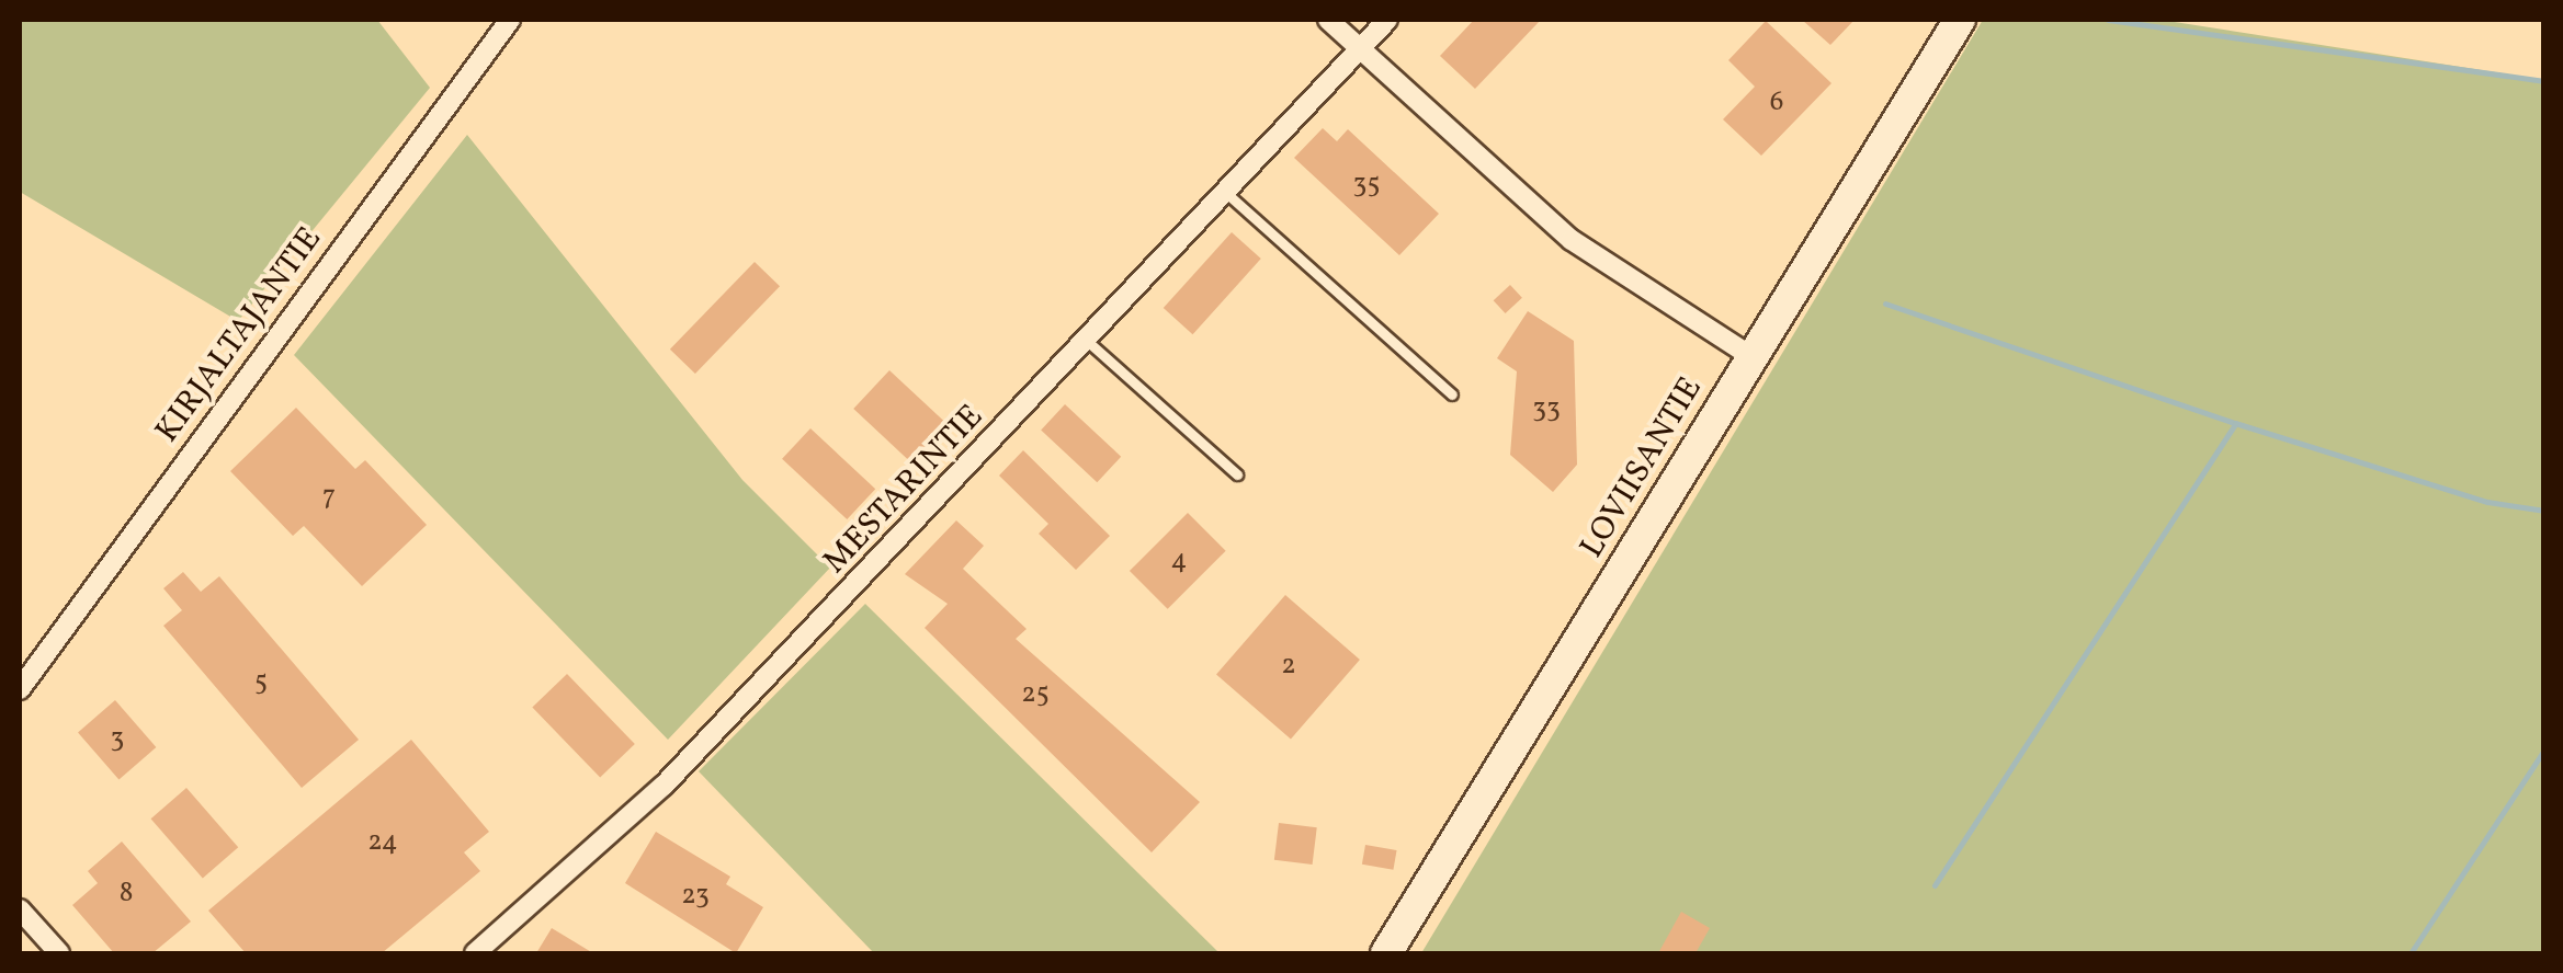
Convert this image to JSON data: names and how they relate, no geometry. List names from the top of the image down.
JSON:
{
  "streets": {
    "main road": ["LOVIISANTIE"],
    "street": ["KIRJALTAJANTIE", "MESTARINTIE"]
  },
  "house_numbers": [
    "6",
    "35",
    "33",
    "7",
    "4",
    "2",
    "5",
    "25",
    "3",
    "24",
    "8",
    "23"
  ]
}
